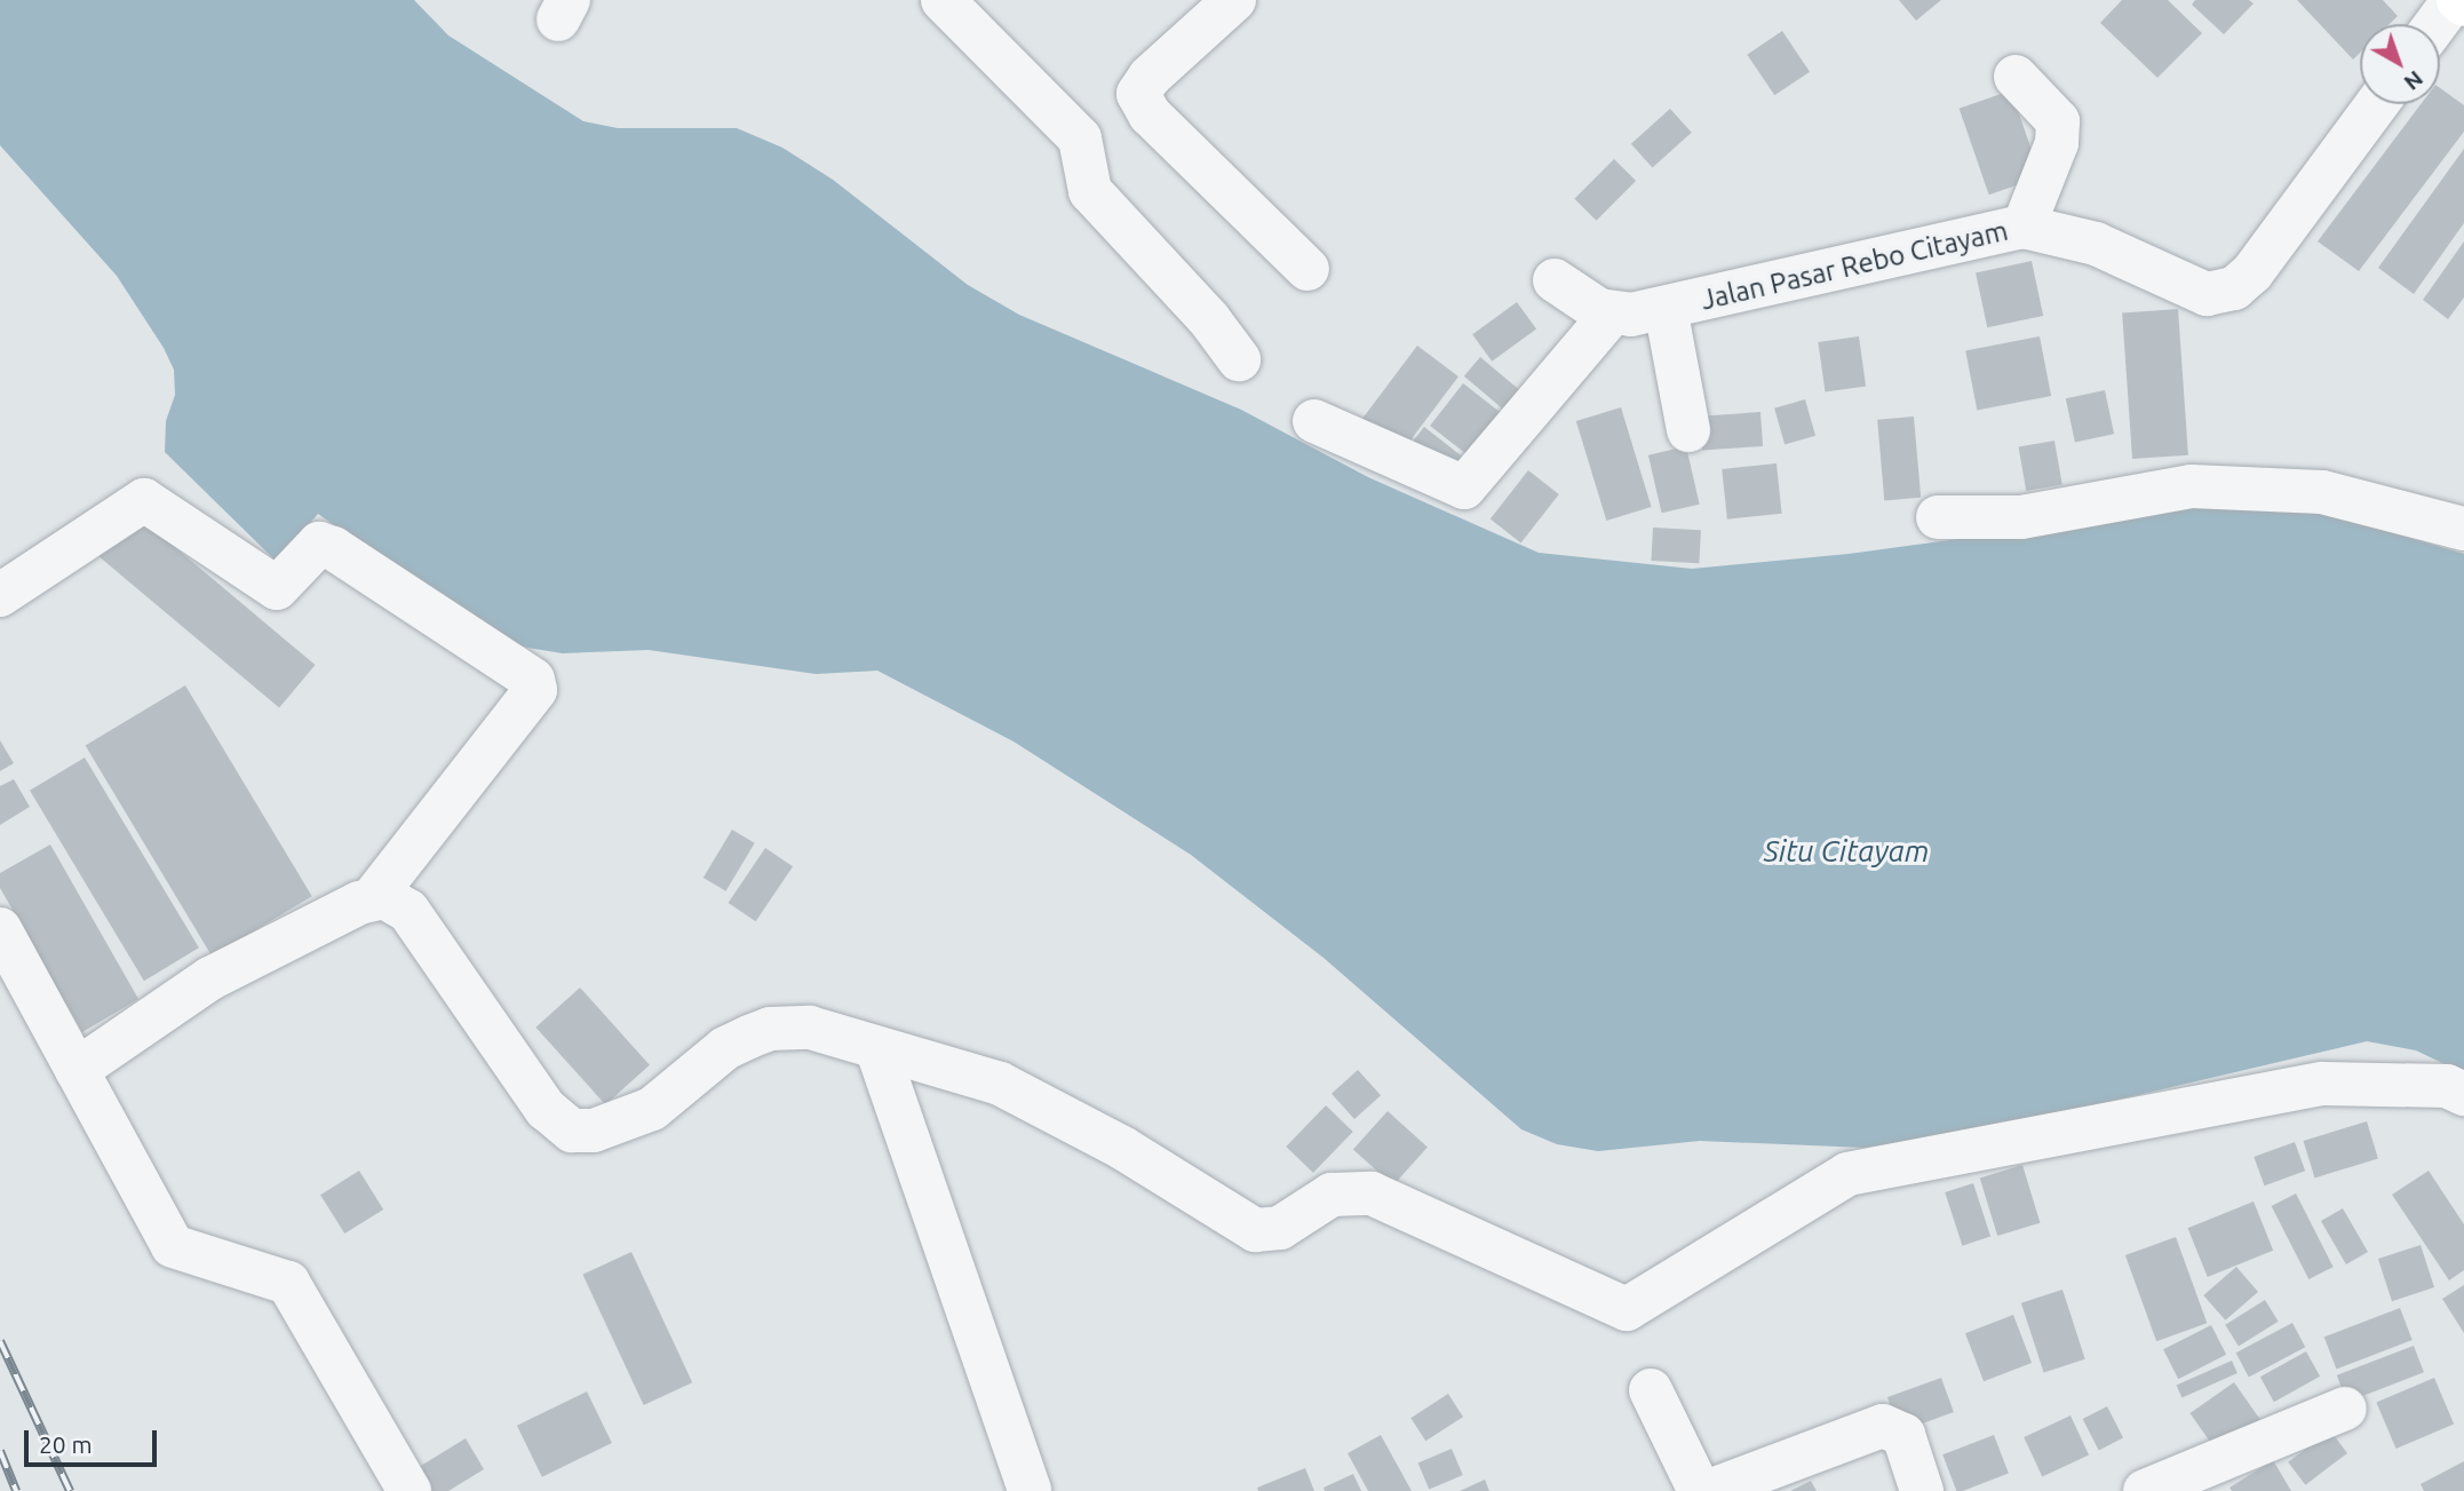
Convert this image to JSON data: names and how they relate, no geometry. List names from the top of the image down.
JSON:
{
  "streets": {
    "street": ["Jalan Pasar Rebo Citayam"]
  },
  "water": ["Situ Citayam"],
  "scale_bar": "20 m",
  "north": "bottom right"
}
